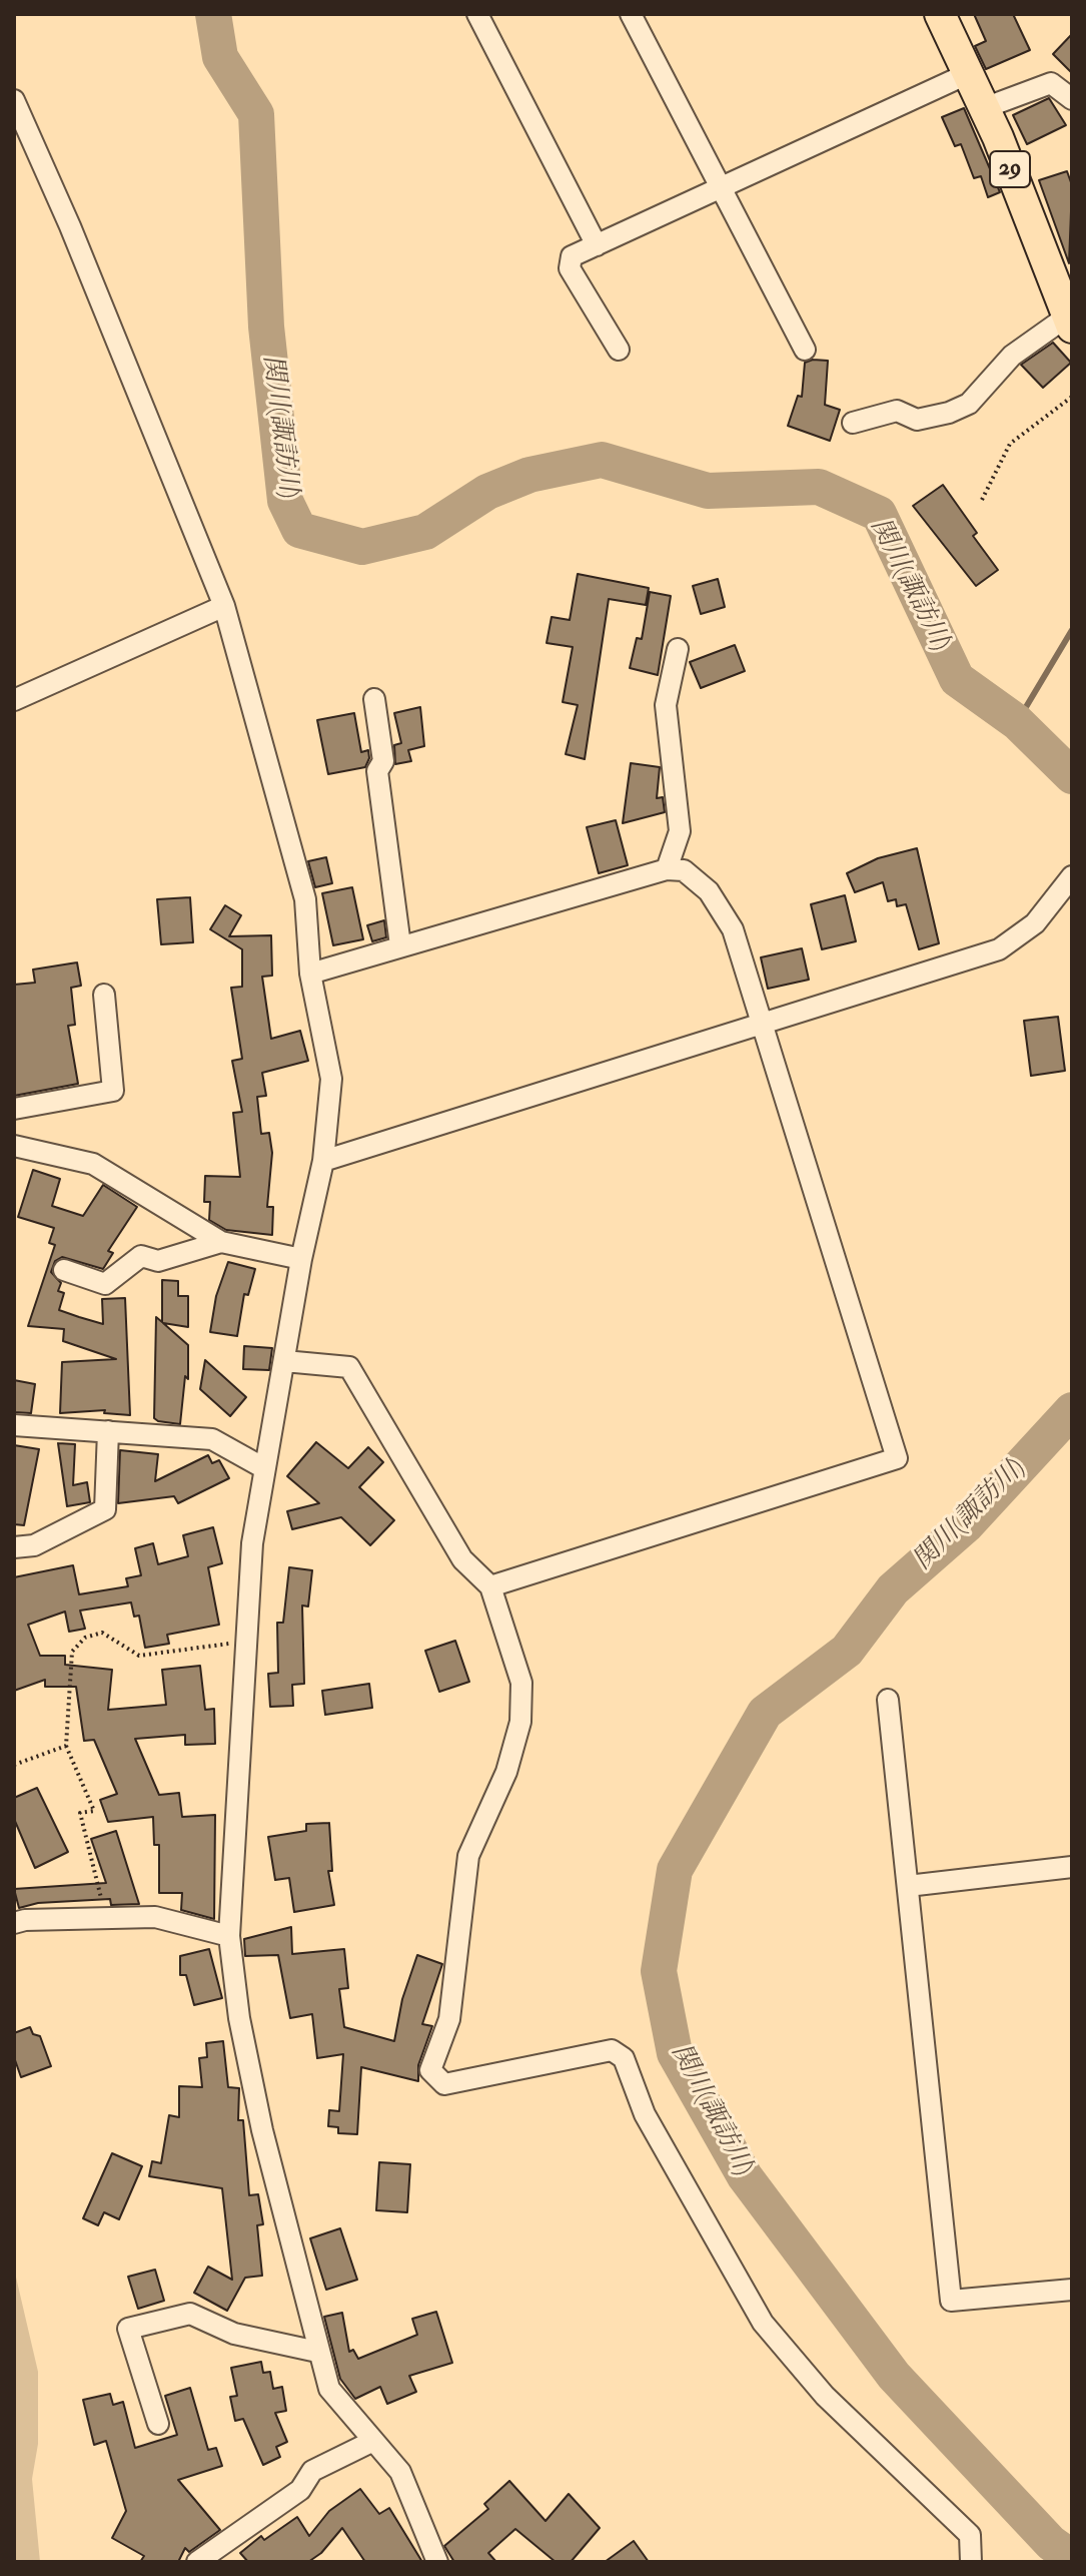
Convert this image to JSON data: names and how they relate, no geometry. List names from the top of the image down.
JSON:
{
  "streets": {
    "main road": ["29"]
  },
  "water": ["関川(諏訪川)"]
}
